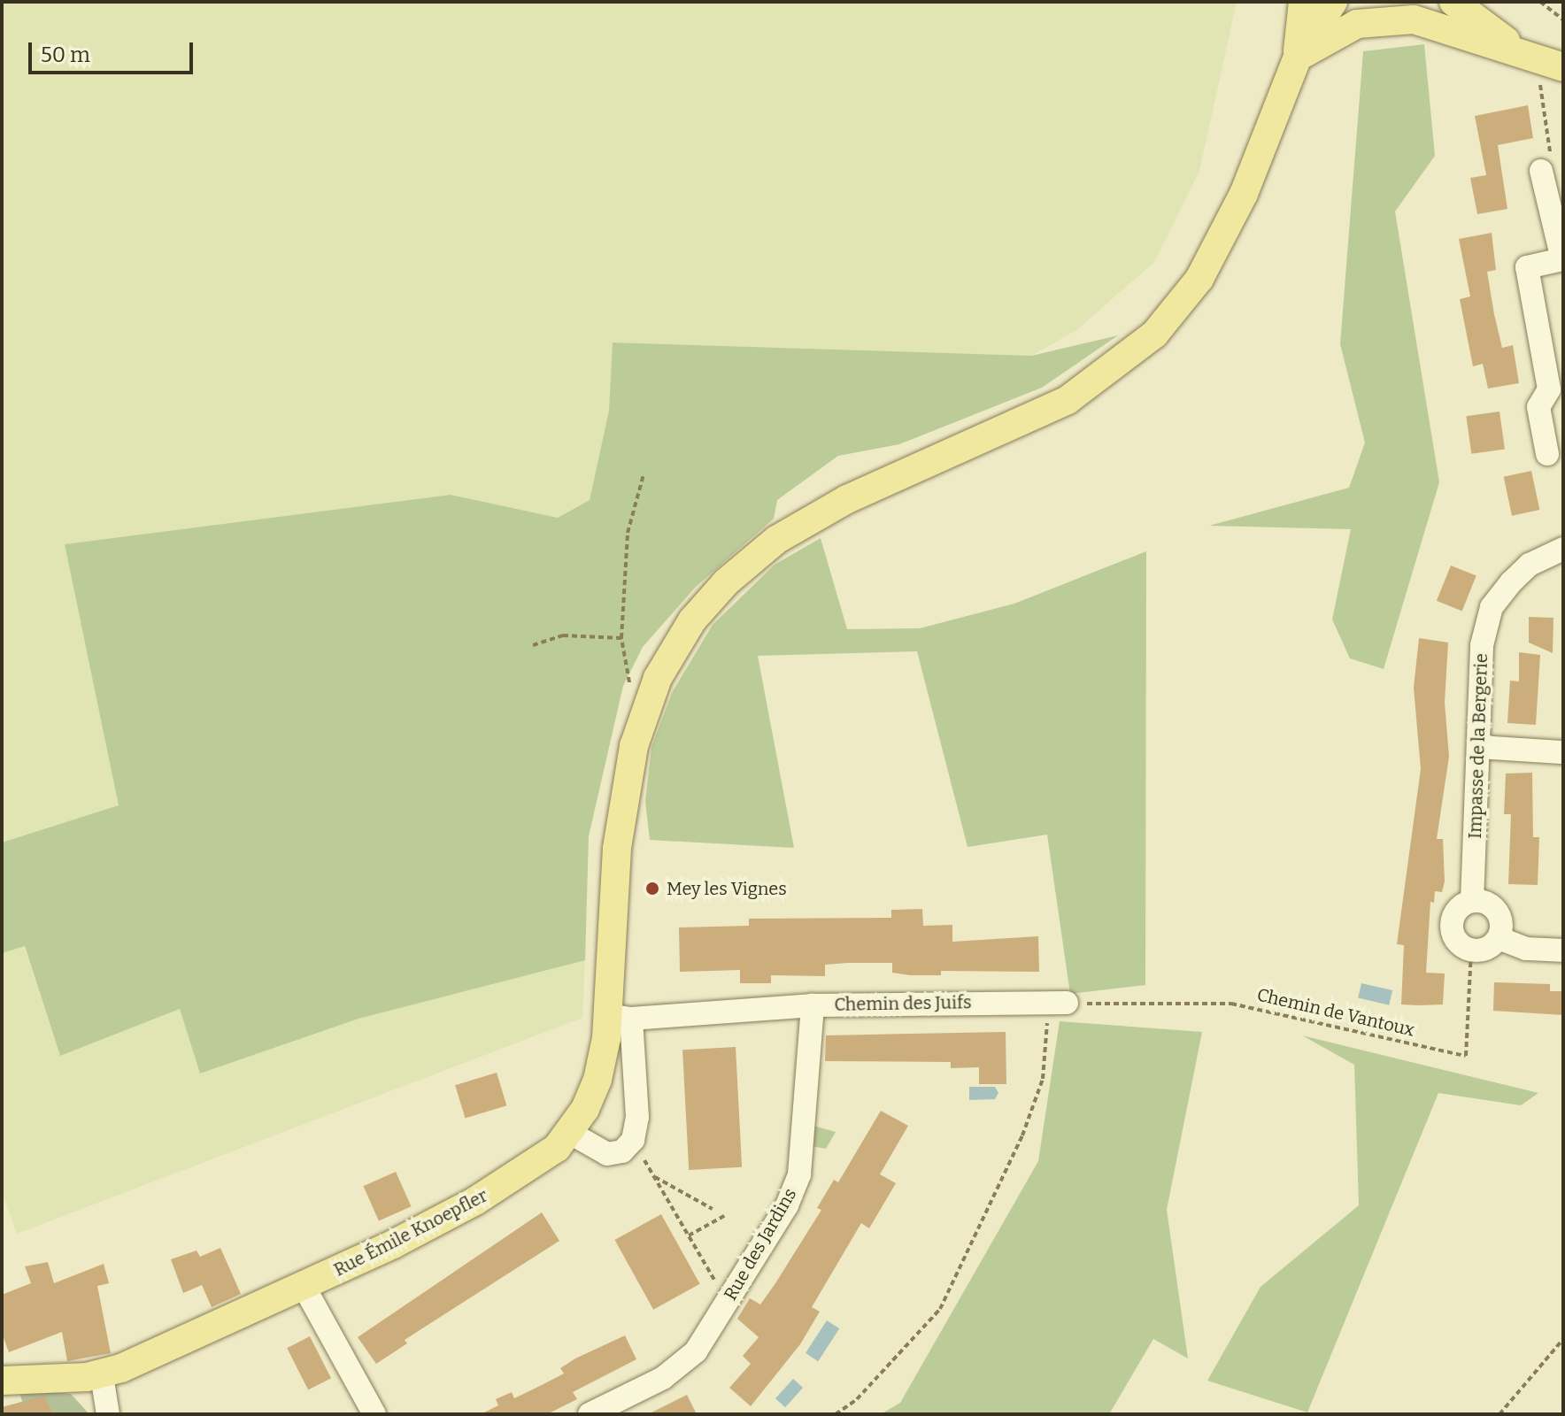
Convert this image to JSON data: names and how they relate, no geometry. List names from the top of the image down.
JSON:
{
  "streets": {
    "main road": ["Rue Émile Knoepfler"],
    "street": ["Impasse de la Bergerie", "Chemin des Juifs", "Rue des Jardins"],
    "path": ["Chemin de Vantoux"]
  },
  "crossings": [
    ["Impasse de la Bergerie", "Chemin de Vantoux"],
    ["Chemin des Juifs", "Chemin de Vantoux"],
    ["Chemin des Juifs", "Rue Émile Knoepfler"],
    ["Chemin des Juifs", "Rue des Jardins"]
  ],
  "places": ["Mey les Vignes"],
  "scale_bar": "50 m"
}
